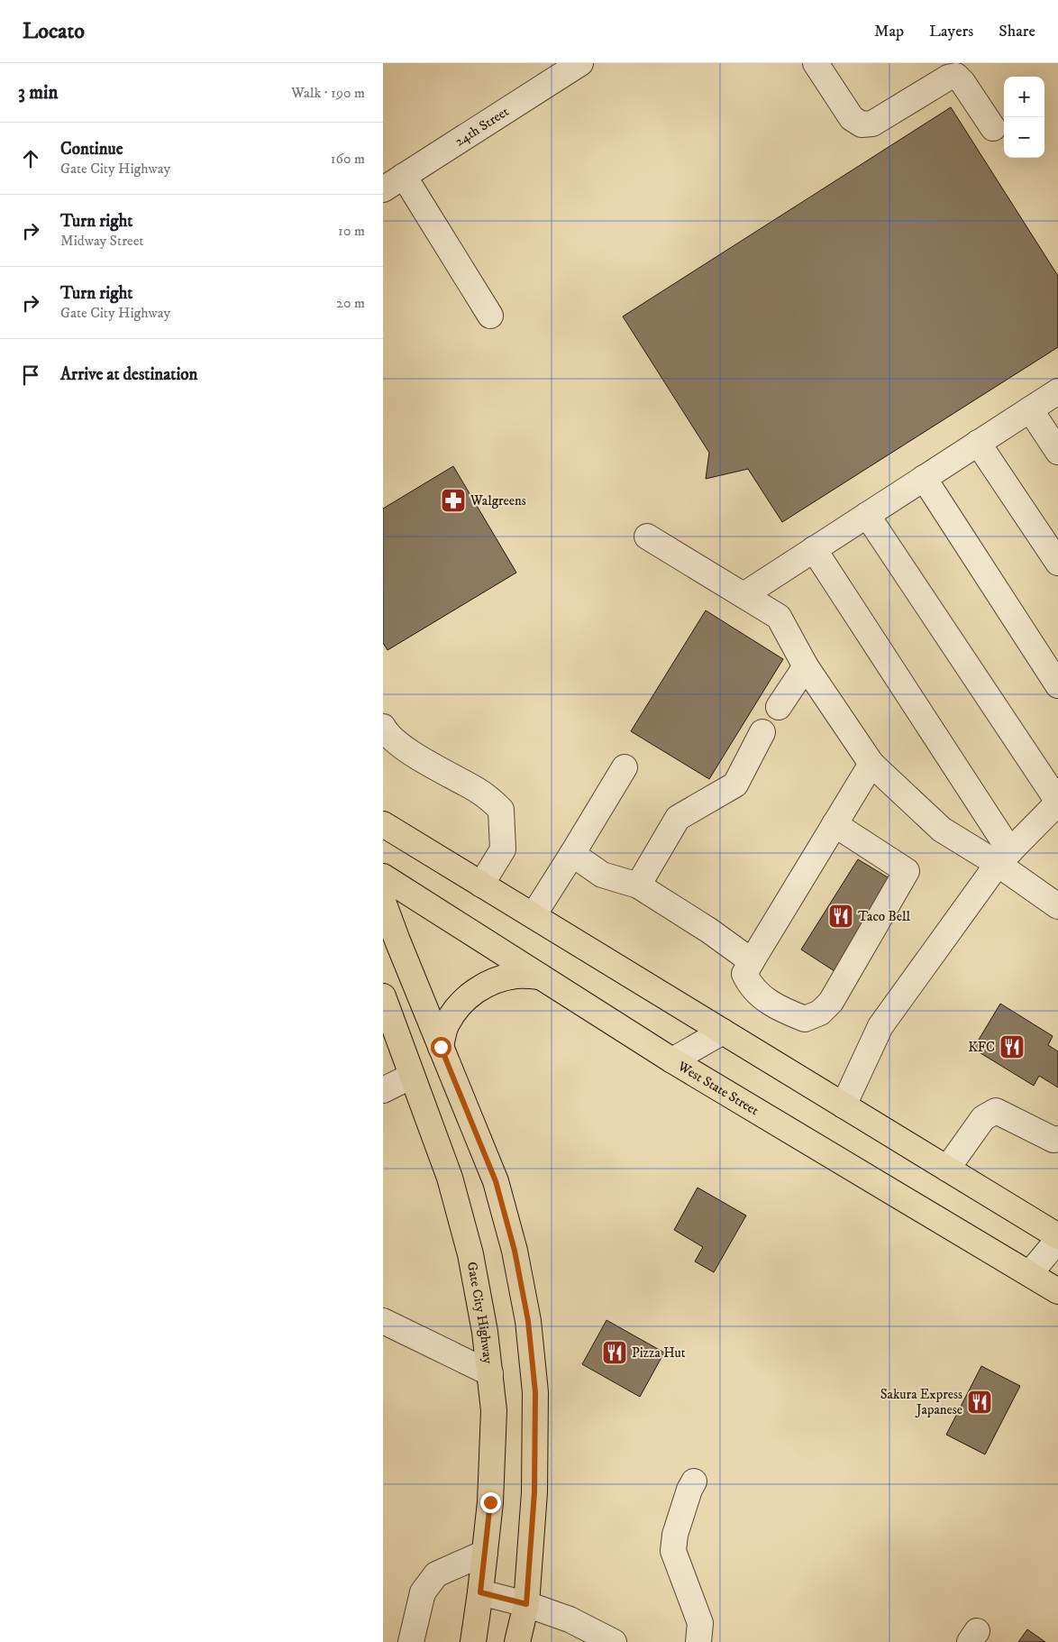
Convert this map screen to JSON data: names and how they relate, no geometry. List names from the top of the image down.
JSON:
{
  "streets": {
    "main road": ["West State Street", "Gate City Highway"],
    "street": ["24th Street"]
  },
  "places": {
    "pharmacy": ["Walgreens"],
    "restaurant": [
      "Taco Bell",
      "KFC",
      "Pizza Hut",
      "Sakura Express Japanese"
    ]
  },
  "page": {
    "header": "Locato",
    "nav": ["Map", "Layers", "Share"],
    "heading": ["3 min", "Walk · 190 m"],
    "map_buttons": ["+", "−"],
    "list": [
      ["Continue", "Gate City Highway", "160 m"],
      ["Turn right", "Midway Street", "10 m"],
      ["Turn right", "Gate City Highway", "20 m"],
      "Arrive at destination"
    ]
  }
}
